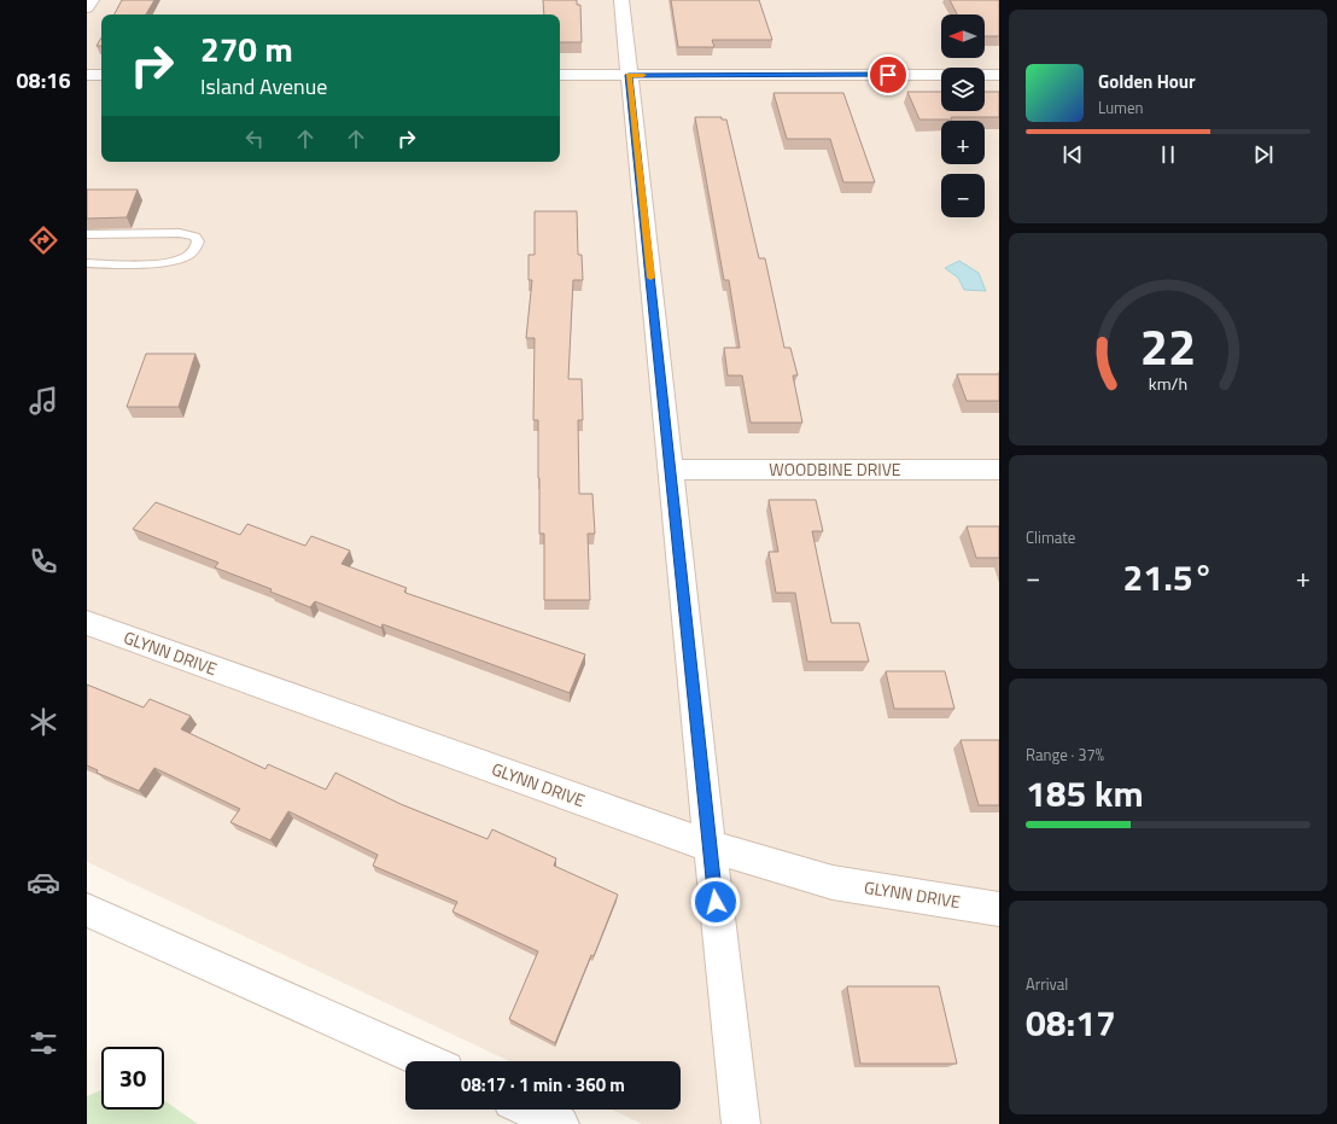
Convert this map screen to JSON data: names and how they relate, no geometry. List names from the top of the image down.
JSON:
{
  "streets": {
    "street": ["WOODBINE DRIVE", "GLYNN DRIVE"]
  },
  "north": "left",
  "page": {
    "tabs": "08:16",
    "map_buttons": ["+", "−"],
    "turn": ["270 m", "Island Avenue"],
    "song": ["Golden Hour", "Lumen"],
    "tile": [
      "Climate",
      ["Range · 37%", "185 km"],
      ["Arrival", "08:17"]
    ],
    "heat": ["−", "21.5°", "+"],
    "limit": "30",
    "trip": "08:17 · 1 min · 360 m",
    "gauge": ["22", "km/h"]
  }
}
